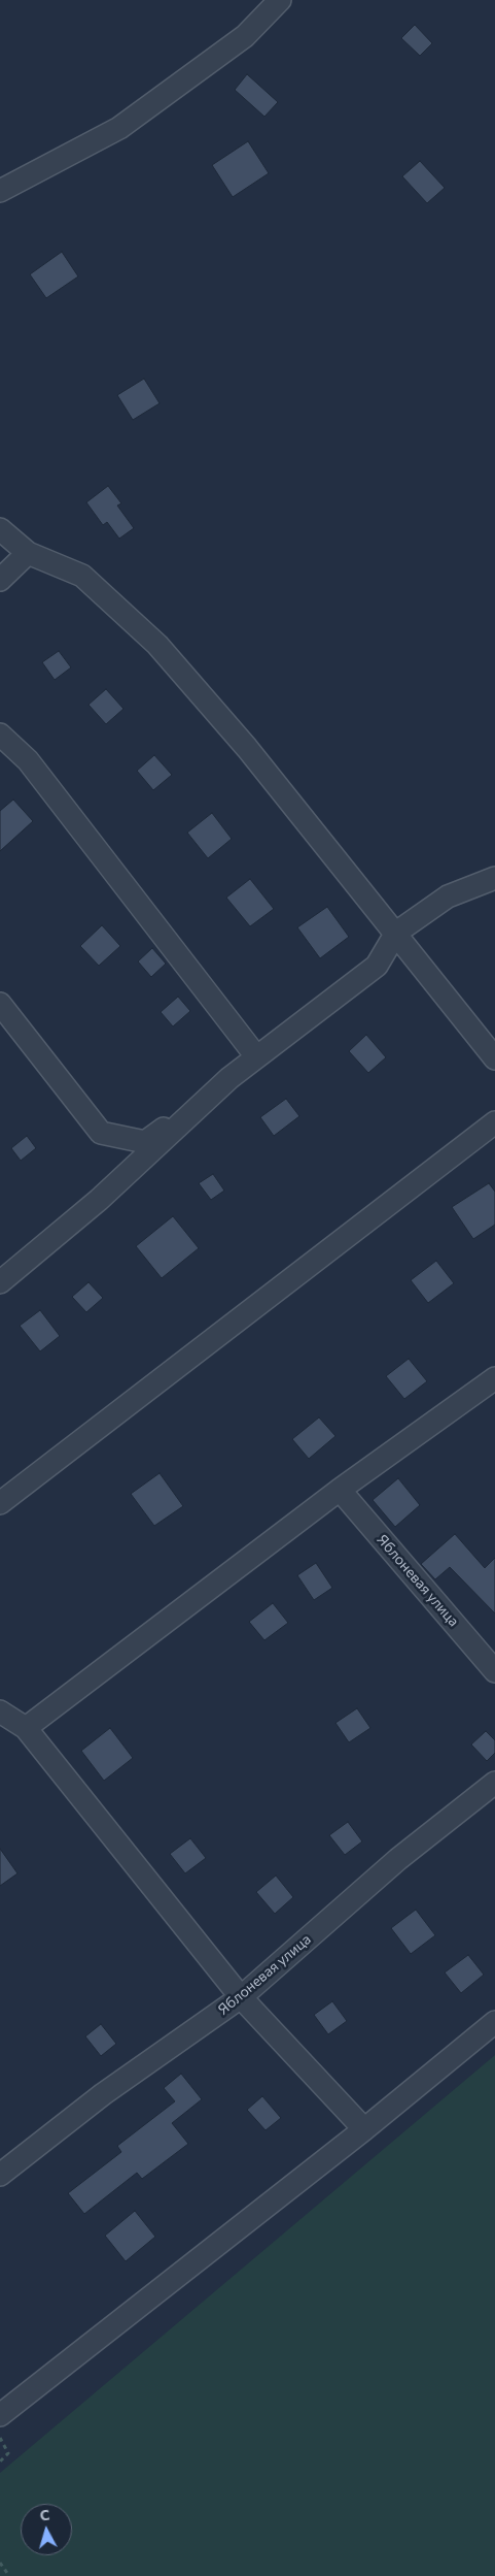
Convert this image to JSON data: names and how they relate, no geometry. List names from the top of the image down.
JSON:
{
  "streets": {
    "street": ["Яблоневая улица"]
  },
  "north": "top"
}
